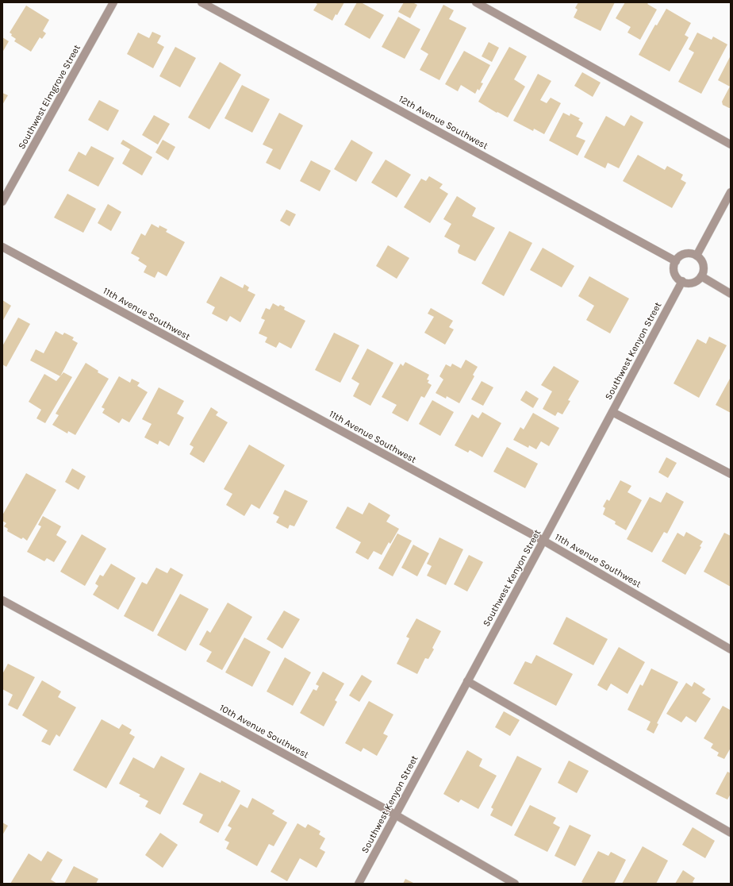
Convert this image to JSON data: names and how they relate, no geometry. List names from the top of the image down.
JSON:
{
  "streets": {
    "street": [
      "Southwest Elmgrove Street",
      "12th Avenue Southwest",
      "11th Avenue Southwest",
      "Southwest Kenyon Street",
      "10th Avenue Southwest"
    ]
  },
  "crossings": [
    ["12th Avenue Southwest", "Southwest Kenyon Street"],
    ["11th Avenue Southwest", "Southwest Kenyon Street"],
    ["Southwest Kenyon Street", "10th Avenue Southwest"]
  ]
}
